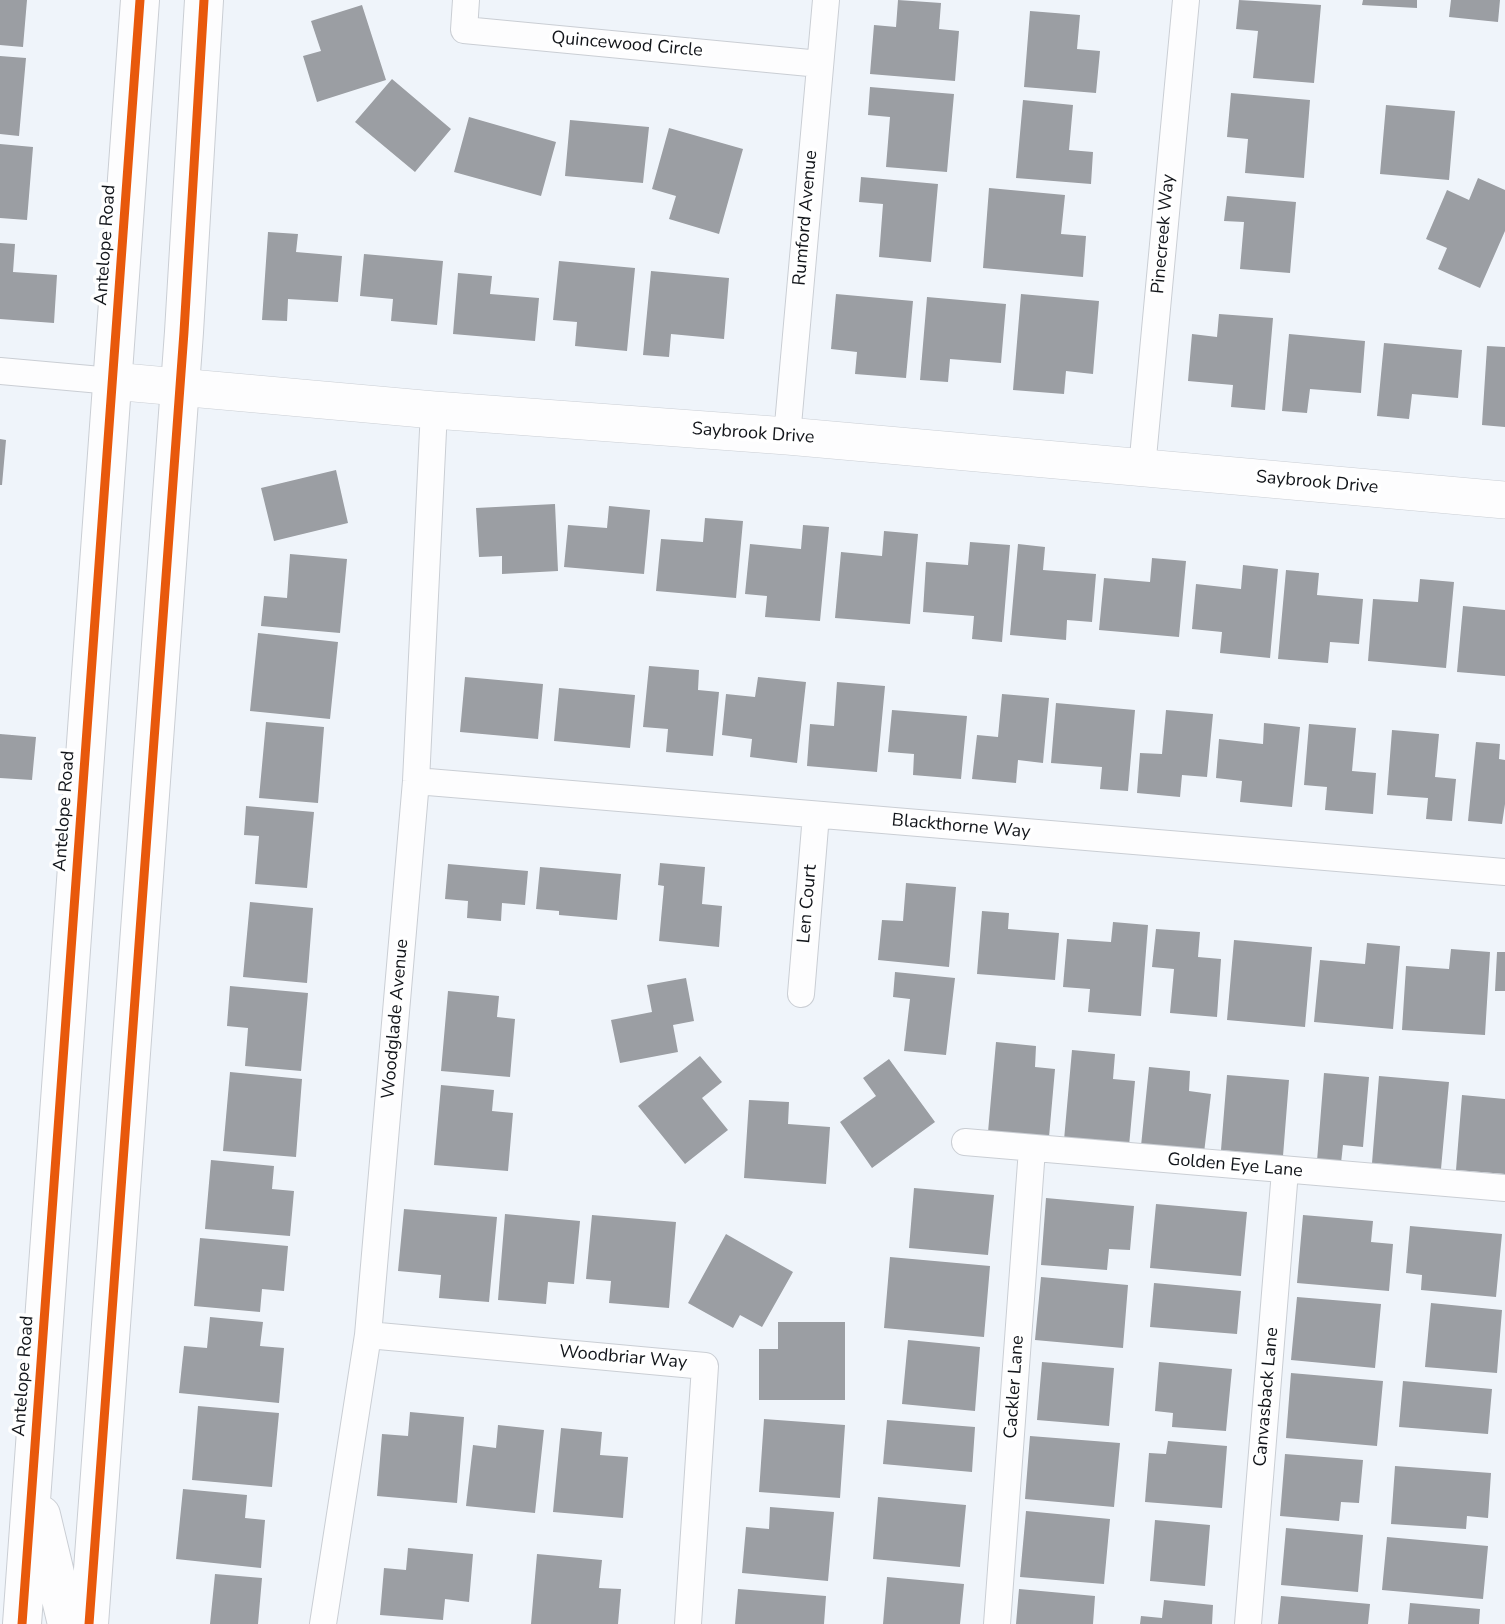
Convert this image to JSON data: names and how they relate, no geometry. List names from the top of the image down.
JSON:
{
  "streets": {
    "main road": ["Antelope Road"],
    "street": [
      "Quincewood Circle",
      "Rumford Avenue",
      "Pinecreek Way",
      "Saybrook Drive",
      "Blackthorne Way",
      "Len Court",
      "Woodglade Avenue",
      "Golden Eye Lane",
      "Woodbriar Way",
      "Cackler Lane",
      "Canvasback Lane"
    ]
  },
  "crossings": [
    ["Quincewood Circle", "Rumford Avenue"],
    ["Rumford Avenue", "Saybrook Drive"],
    ["Pinecreek Way", "Saybrook Drive"],
    ["Antelope Road", "Saybrook Drive"],
    ["Saybrook Drive", "Woodglade Avenue"],
    ["Blackthorne Way", "Len Court"],
    ["Blackthorne Way", "Woodglade Avenue"],
    ["Woodglade Avenue", "Woodbriar Way"],
    ["Golden Eye Lane", "Cackler Lane"],
    ["Golden Eye Lane", "Canvasback Lane"]
  ]
}
